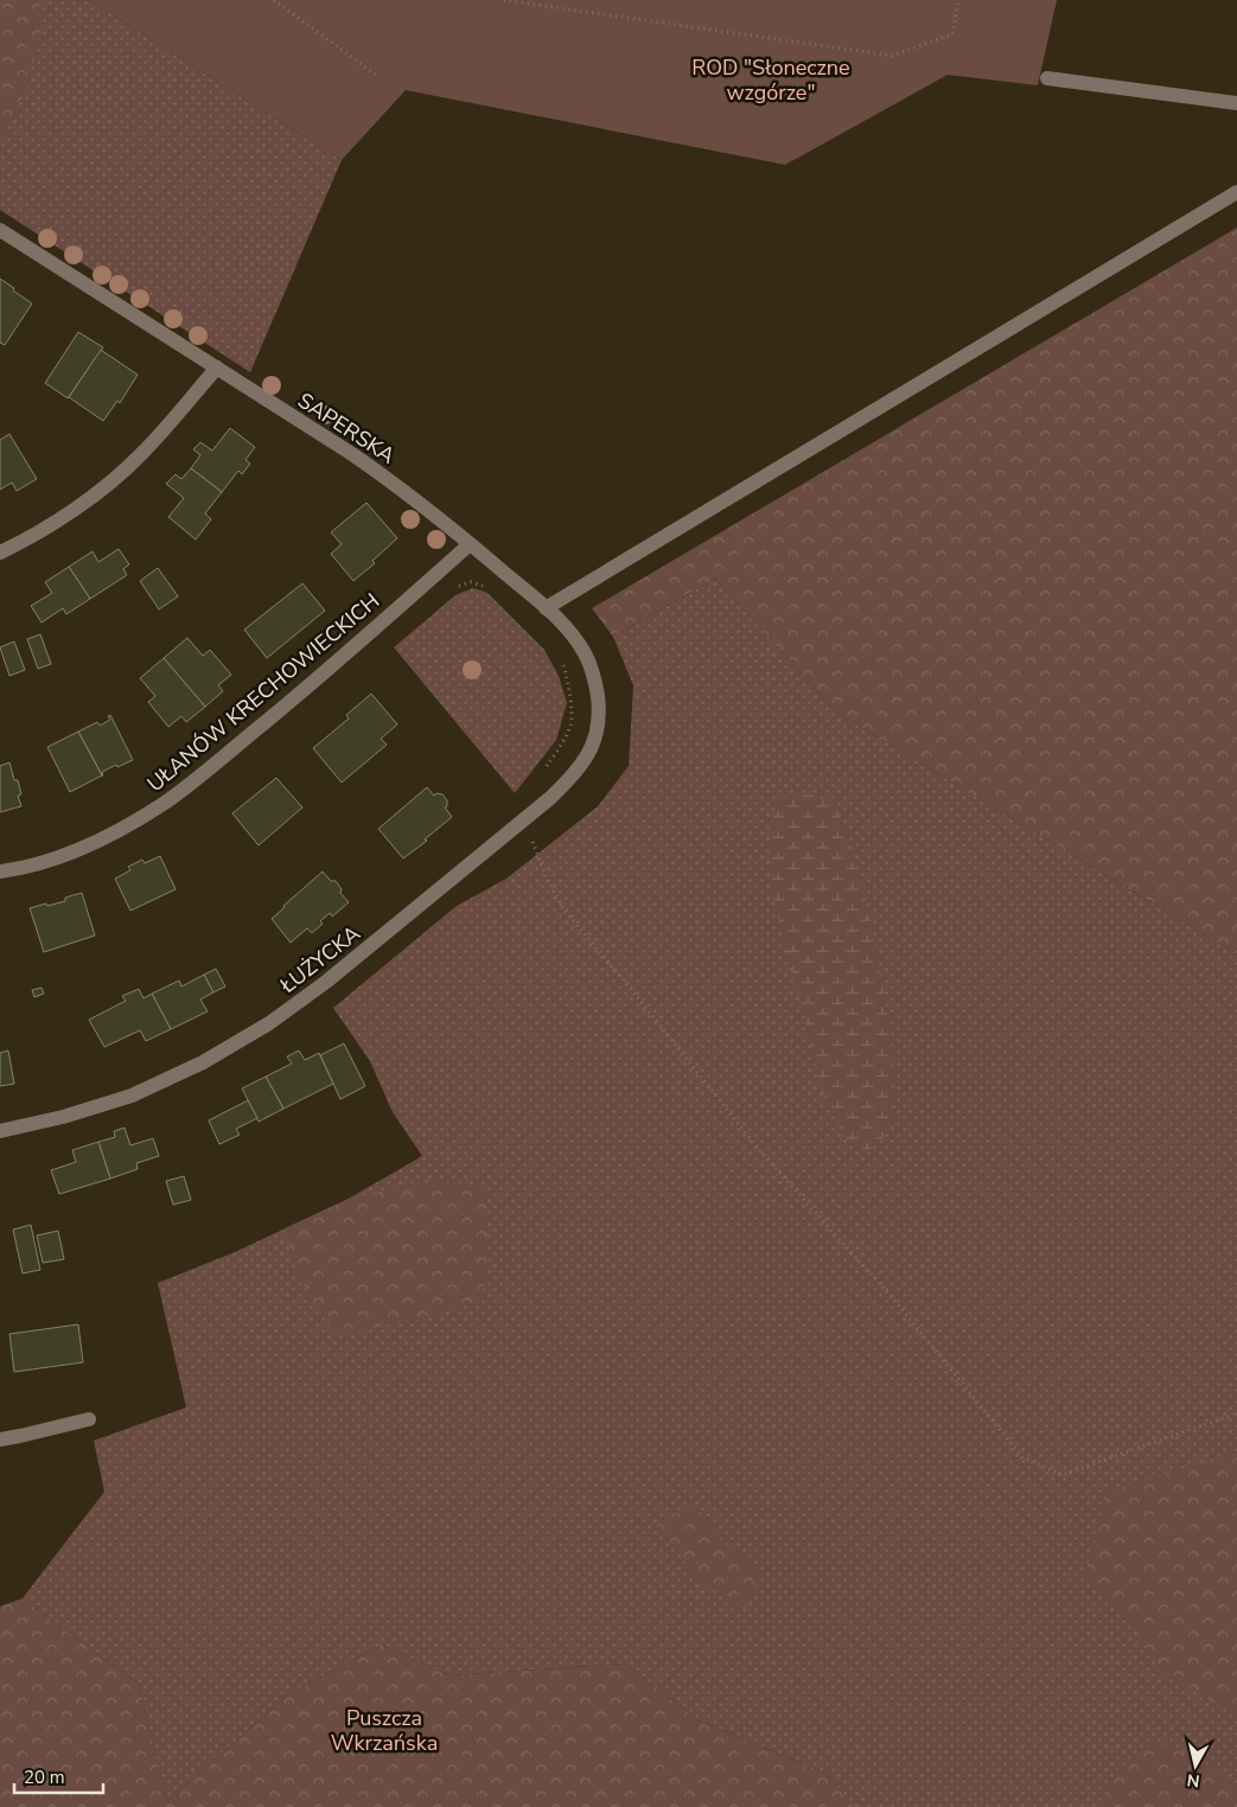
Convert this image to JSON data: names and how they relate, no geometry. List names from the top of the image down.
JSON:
{
  "streets": {
    "street": ["SAPERSKA", "UŁANÓW KRECHOWIECKICH", "ŁUŻYCKA"]
  },
  "crossings": [
    ["SAPERSKA", "UŁANÓW KRECHOWIECKICH"],
    ["SAPERSKA", "ŁUŻYCKA"]
  ],
  "parks": ["ROD \"Słoneczne wzgórze\"", "Puszcza Wkrzańska"],
  "scale_bar": "20 m",
  "north": "bottom"
}
